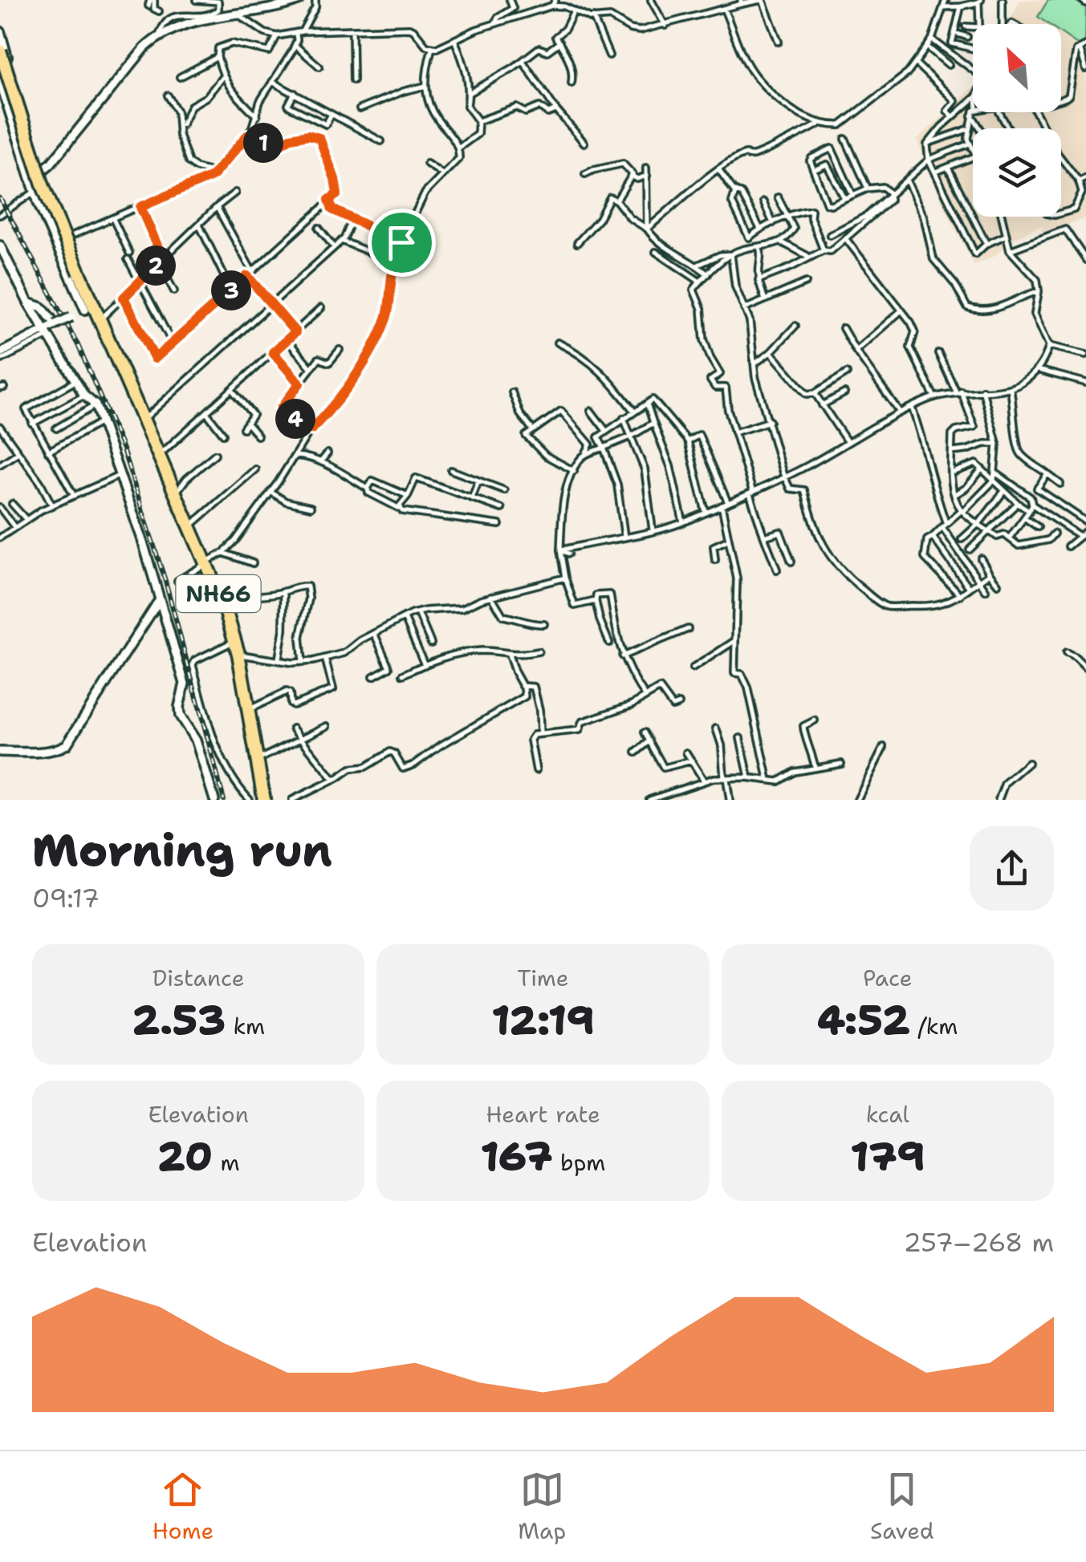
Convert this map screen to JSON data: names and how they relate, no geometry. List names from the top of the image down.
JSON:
{
  "streets": {
    "highway": ["NH66"]
  },
  "north": "top left",
  "page": {
    "pins": [
      "1",
      "2",
      "3",
      "4"
    ],
    "heading": ["Morning run", "09:17"],
    "stats": [
      ["Distance", "2.53 km"],
      ["Time", "12:19"],
      ["Pace", "4:52 /km"],
      ["Elevation", "20 m"],
      ["Heart rate", "167 bpm"],
      ["kcal", "179"]
    ],
    "chart": ["Elevation", "257–268 m"],
    "tabs": ["Home", "Map", "Saved"]
  }
}
